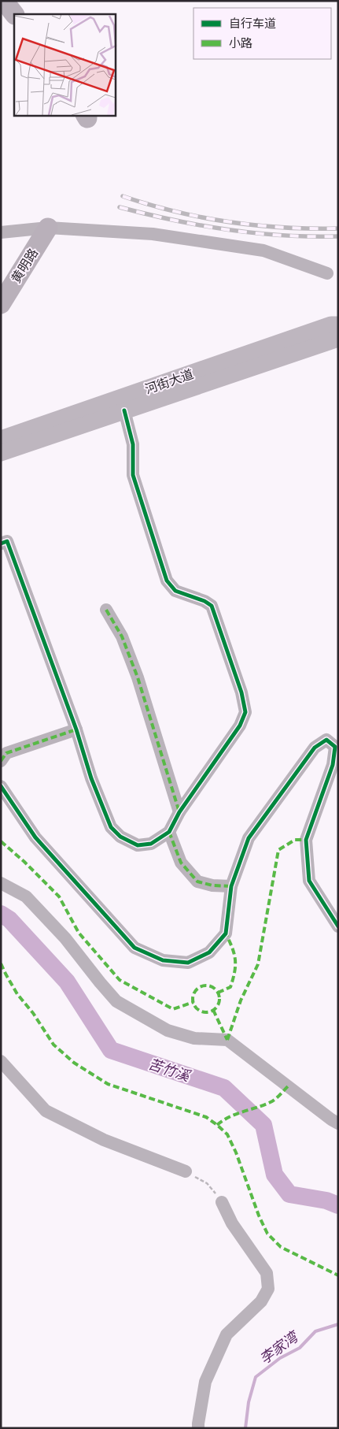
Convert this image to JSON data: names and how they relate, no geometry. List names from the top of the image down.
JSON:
{
  "streets": {
    "highway": ["黄明路"],
    "main road": ["河街大道"]
  },
  "water": ["苦竹溪", "李家湾"],
  "legend": ["自行车道", "小路"]
}
